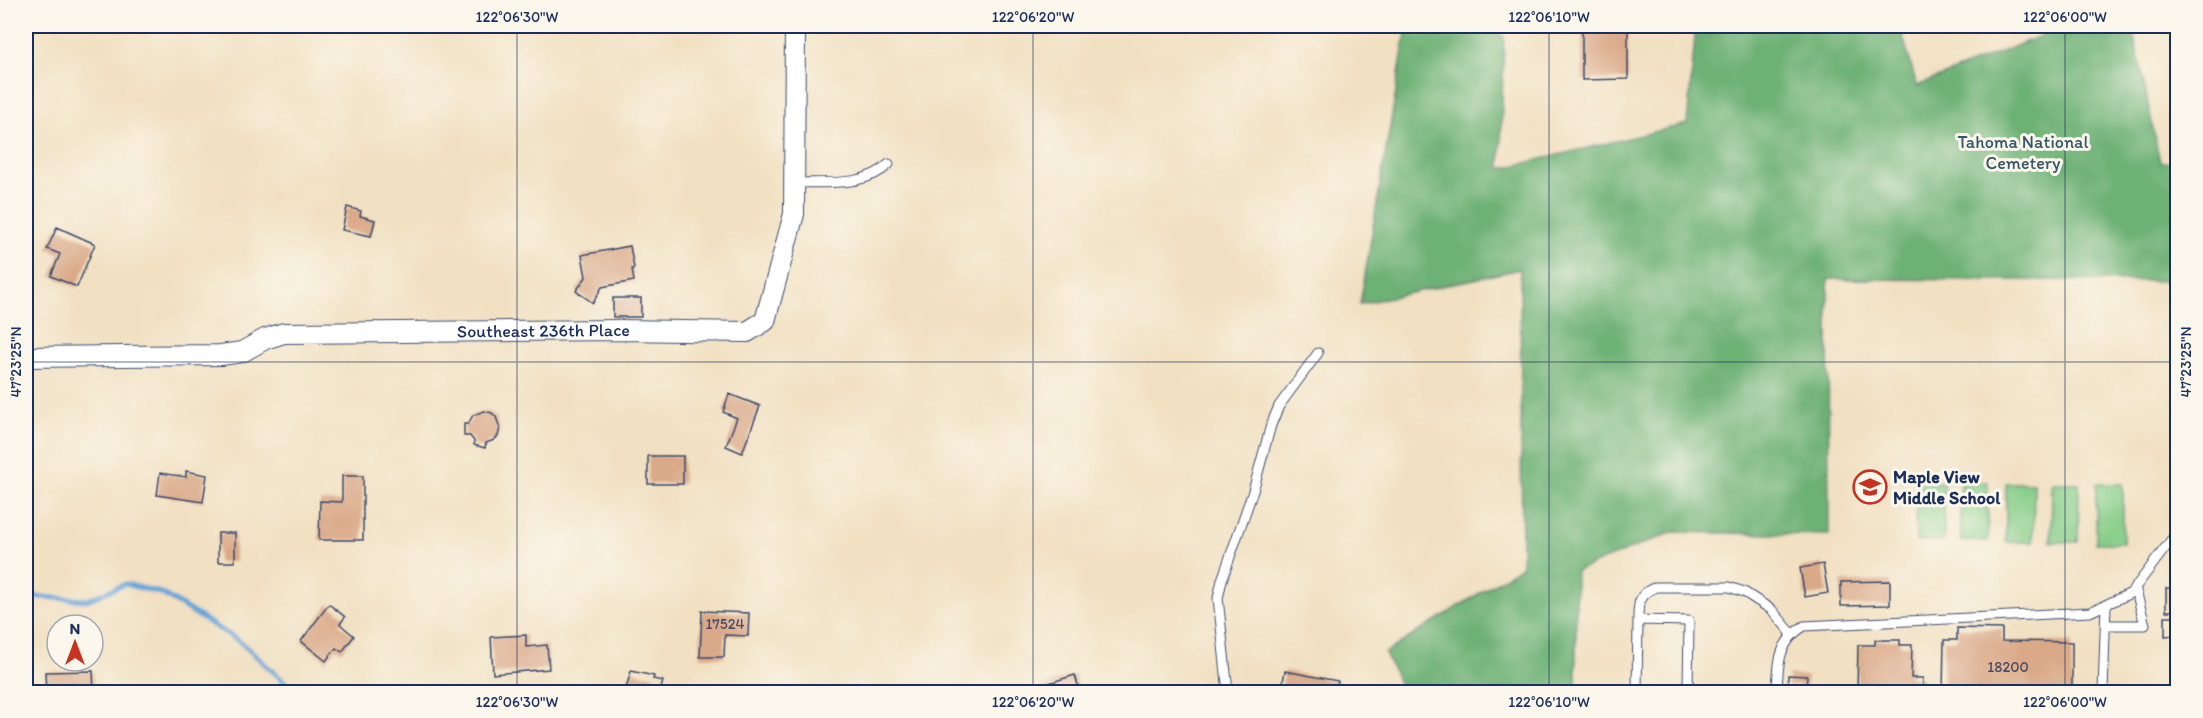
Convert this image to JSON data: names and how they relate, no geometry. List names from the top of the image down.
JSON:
{
  "streets": {
    "street": ["Southeast 236th Place"]
  },
  "parks": ["Tahoma National Cemetery"],
  "places": {
    "school or university": ["Maple View Middle School"]
  },
  "house_numbers": ["17524", "18200"],
  "north": "top",
  "coordinates": [
    "122°06'30\"W",
    "122°06'20\"W",
    "122°06'10\"W",
    "122°06'00\"W",
    "47°23'25\"N"
  ]
}
